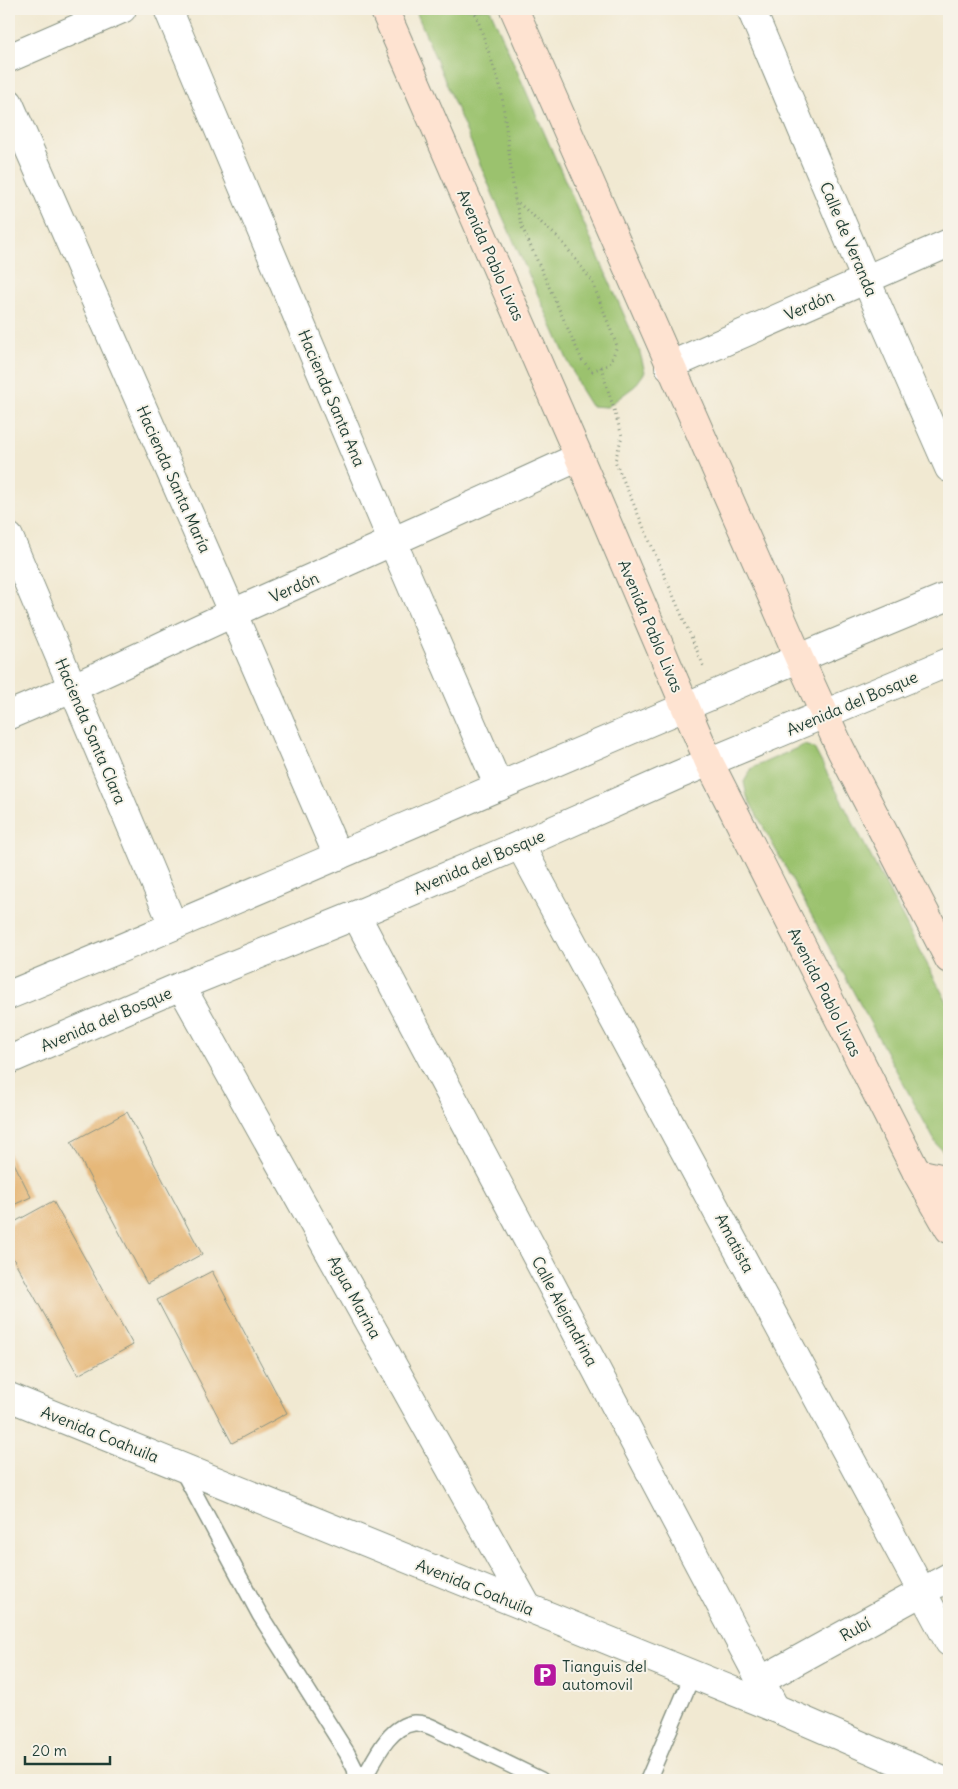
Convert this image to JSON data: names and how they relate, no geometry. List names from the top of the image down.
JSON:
{
  "streets": {
    "main road": ["Avenida Pablo Livas"],
    "street": [
      "Calle de Veranda",
      "Verdón",
      "Hacienda Santa Ana",
      "Hacienda Santa María",
      "Avenida del Bosque",
      "Hacienda Santa Clara",
      "Amatista",
      "Agua Marina",
      "Calle Alejandrina",
      "Avenida Coahuila",
      "Rubí"
    ]
  },
  "crossings": [
    ["Calle de Veranda", "Verdón"],
    ["Avenida Pablo Livas", "Verdón"],
    ["Avenida Pablo Livas", "Avenida del Bosque"],
    ["Verdón", "Hacienda Santa Ana"],
    ["Verdón", "Hacienda Santa María"],
    ["Verdón", "Hacienda Santa Clara"],
    ["Avenida del Bosque", "Amatista"],
    ["Avenida del Bosque", "Agua Marina"],
    ["Avenida del Bosque", "Calle Alejandrina"],
    ["Amatista", "Rubí"],
    ["Agua Marina", "Avenida Coahuila"],
    ["Calle Alejandrina", "Avenida Coahuila"],
    ["Calle Alejandrina", "Rubí"]
  ],
  "places": {
    "parking": ["Tianguis del automovil"]
  },
  "scale_bar": "20 m"
}
